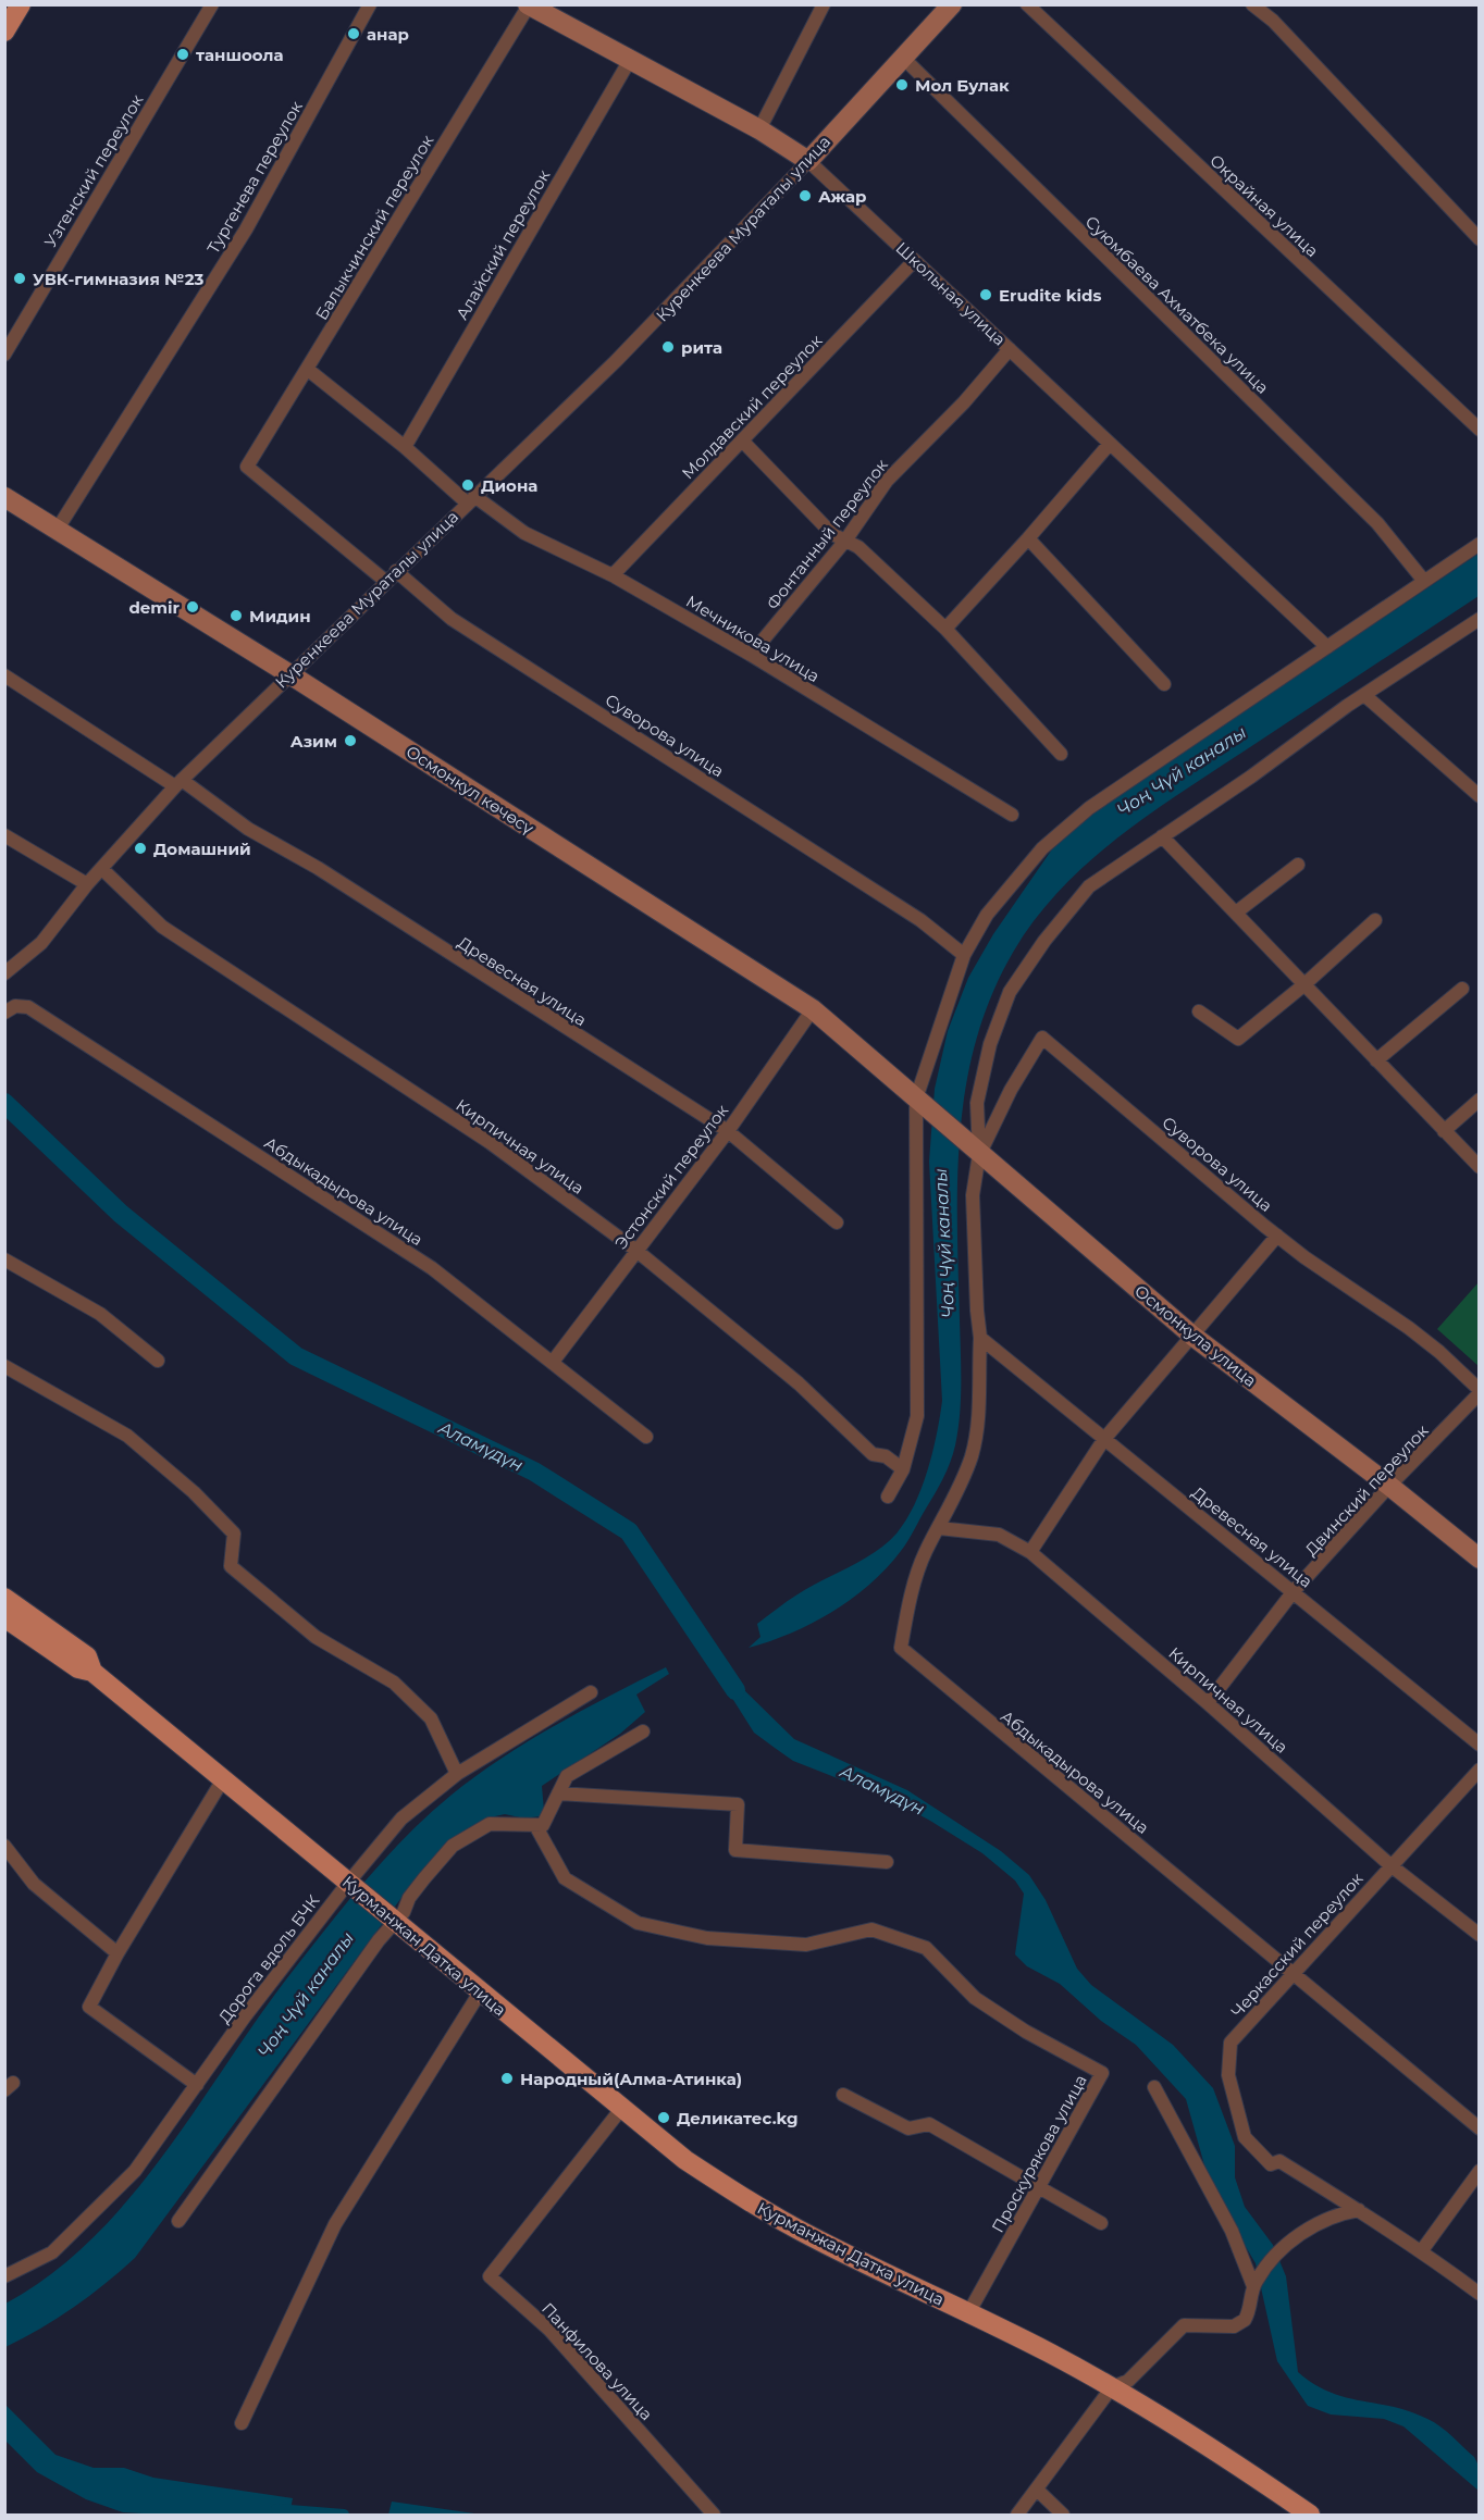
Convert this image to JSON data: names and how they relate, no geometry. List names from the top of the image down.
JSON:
{
  "streets": {
    "main road": ["Курманжан Датка улица"],
    "street": [
      "Узгенский переулок",
      "Тургенева переулок",
      "Окрайная улица",
      "Балыкчинский переулок",
      "Куренкеева Мураталы улица",
      "Алайский переулок",
      "Школьная улица",
      "Суюмбаева Ахматбека улица",
      "Молдавский переулок",
      "Фонтанный переулок",
      "Мечникова улица",
      "Суворова улица",
      "Осмонкул көчөсү",
      "Древесная улица",
      "Кирпичная улица",
      "Эстонский переулок",
      "Абдыкадырова улица",
      "Осмонкула улица",
      "Двинский переулок",
      "Черкасский переулок",
      "Дорога вдоль БЧК",
      "Проскурякова улица",
      "Панфилова улица"
    ]
  },
  "crossings": [
    ["Тургенева переулок", "Осмонкул көчөсү"],
    ["Балыкчинский переулок", "Куренкеева Мураталы улица"],
    ["Балыкчинский переулок", "Школьная улица"],
    ["Балыкчинский переулок", "Мечникова улица"],
    ["Куренкеева Мураталы улица", "Школьная улица"],
    ["Куренкеева Мураталы улица", "Суюмбаева Ахматбека улица"],
    ["Куренкеева Мураталы улица", "Мечникова улица"],
    ["Куренкеева Мураталы улица", "Суворова улица"],
    ["Куренкеева Мураталы улица", "Осмонкул көчөсү"],
    ["Куренкеева Мураталы улица", "Древесная улица"],
    ["Куренкеева Мураталы улица", "Кирпичная улица"],
    ["Алайский переулок", "Школьная улица"],
    ["Алайский переулок", "Мечникова улица"],
    ["Школьная улица", "Молдавский переулок"],
    ["Школьная улица", "Фонтанный переулок"],
    ["Молдавский переулок", "Мечникова улица"],
    ["Фонтанный переулок", "Мечникова улица"],
    ["Суворова улица", "Абдыкадырова улица"],
    ["Суворова улица", "Осмонкула улица"],
    ["Суворова улица", "Двинский переулок"],
    ["Осмонкул көчөсү", "Эстонский переулок"],
    ["Осмонкул көчөсү", "Осмонкула улица"],
    ["Древесная улица", "Эстонский переулок"],
    ["Древесная улица", "Абдыкадырова улица"],
    ["Древесная улица", "Двинский переулок"],
    ["Кирпичная улица", "Эстонский переулок"],
    ["Кирпичная улица", "Абдыкадырова улица"],
    ["Кирпичная улица", "Двинский переулок"],
    ["Кирпичная улица", "Черкасский переулок"],
    ["Эстонский переулок", "Абдыкадырова улица"],
    ["Абдыкадырова улица", "Осмонкула улица"],
    ["Абдыкадырова улица", "Черкасский переулок"],
    ["Осмонкула улица", "Двинский переулок"],
    ["Курманжан Датка улица", "Дорога вдоль БЧК"],
    ["Курманжан Датка улица", "Проскурякова улица"],
    ["Курманжан Датка улица", "Панфилова улица"]
  ],
  "water": ["Чоң Чүй каналы", "Аламүдүн"],
  "places": [
    "анар",
    "таншоола",
    "Мол Булак",
    "Ажар",
    "УВК-гимназия №23",
    "Erudite kids",
    "рита",
    "Диона",
    "demir",
    "Мидин",
    "Азим",
    "Домашний",
    "Народный(Алма-Атинка)",
    "Деликатес.kg"
  ]
}
